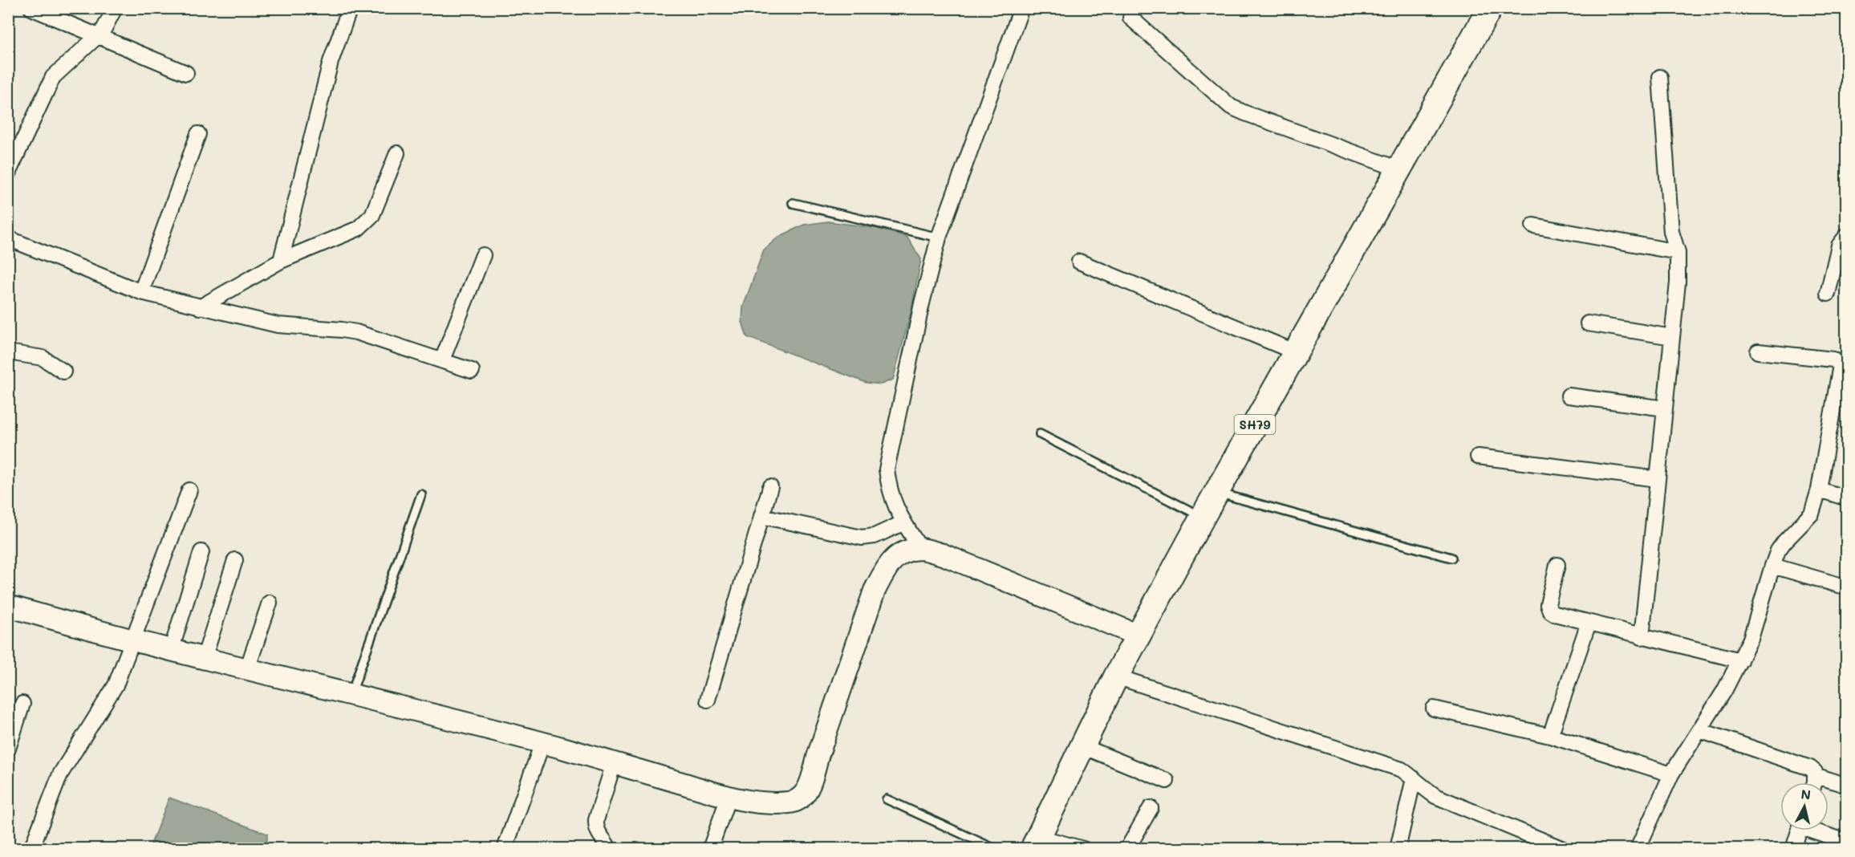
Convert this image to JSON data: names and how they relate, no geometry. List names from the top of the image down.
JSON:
{
  "streets": {
    "main road": ["SH79"]
  },
  "north": "top"
}
